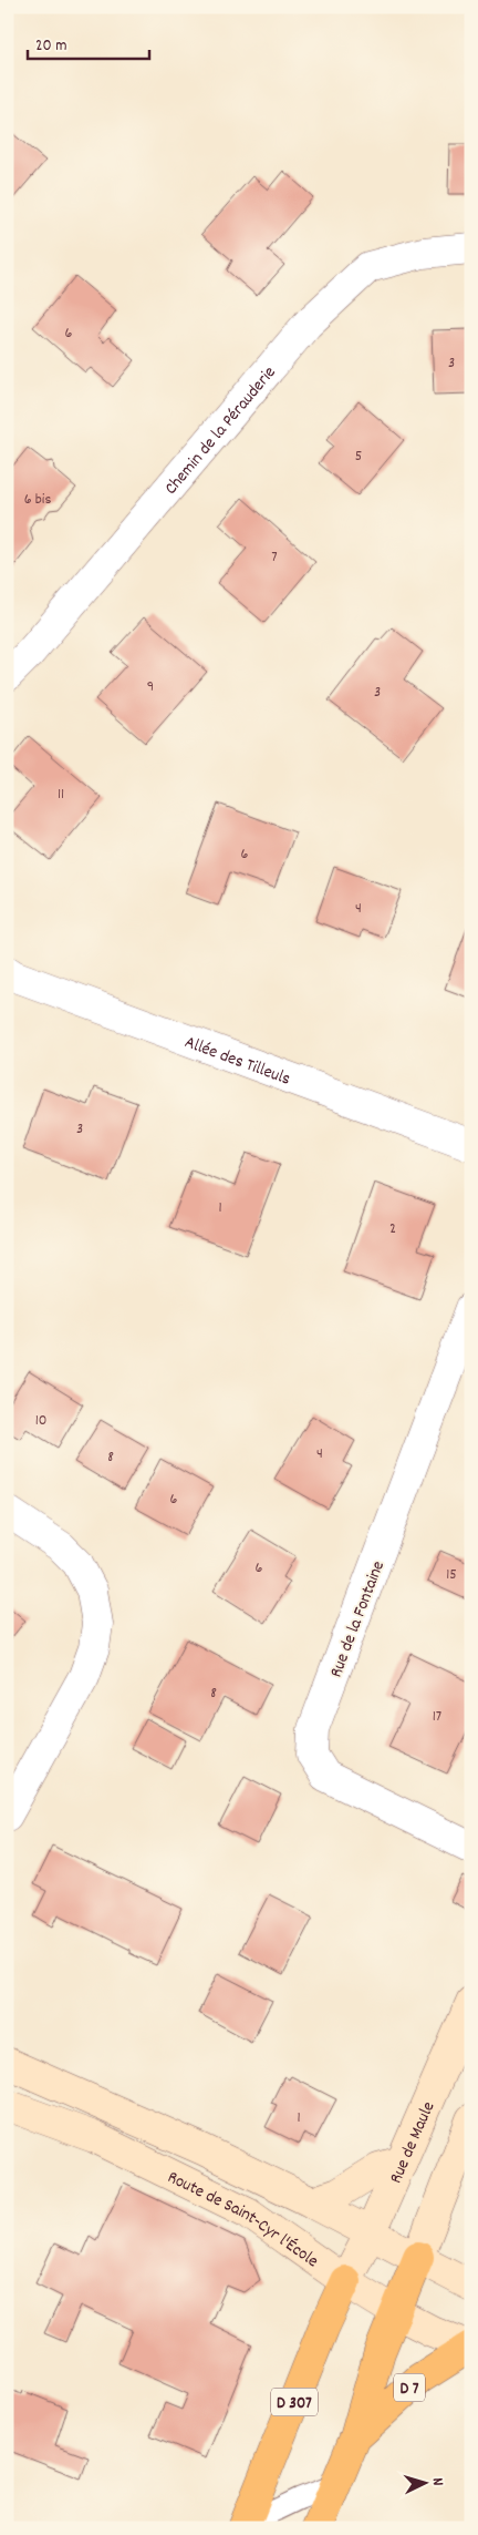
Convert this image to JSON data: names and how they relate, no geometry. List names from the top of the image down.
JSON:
{
  "streets": {
    "main road": [
      "Rue de Maule",
      "Route de Saint-Cyr l'École",
      "D 7",
      "D 307"
    ],
    "street": ["Chemin de la Pérauderie", "Allée des Tilleuls", "Rue de la Fontaine"]
  },
  "crossings": [
    ["Rue de Maule", "Route de Saint-Cyr l'École"],
    ["Rue de Maule", "D 307"],
    ["Route de Saint-Cyr l'École", "D 7"],
    ["Route de Saint-Cyr l'École", "D 307"]
  ],
  "house_numbers": [
    "6",
    "3",
    "5",
    "6 bis",
    "7",
    "9",
    "3",
    "11",
    "6",
    "4",
    "3",
    "1",
    "2",
    "10",
    "4",
    "8",
    "6",
    "6",
    "15",
    "8",
    "17",
    "1"
  ],
  "scale_bar": "20 m",
  "north": "right"
}
